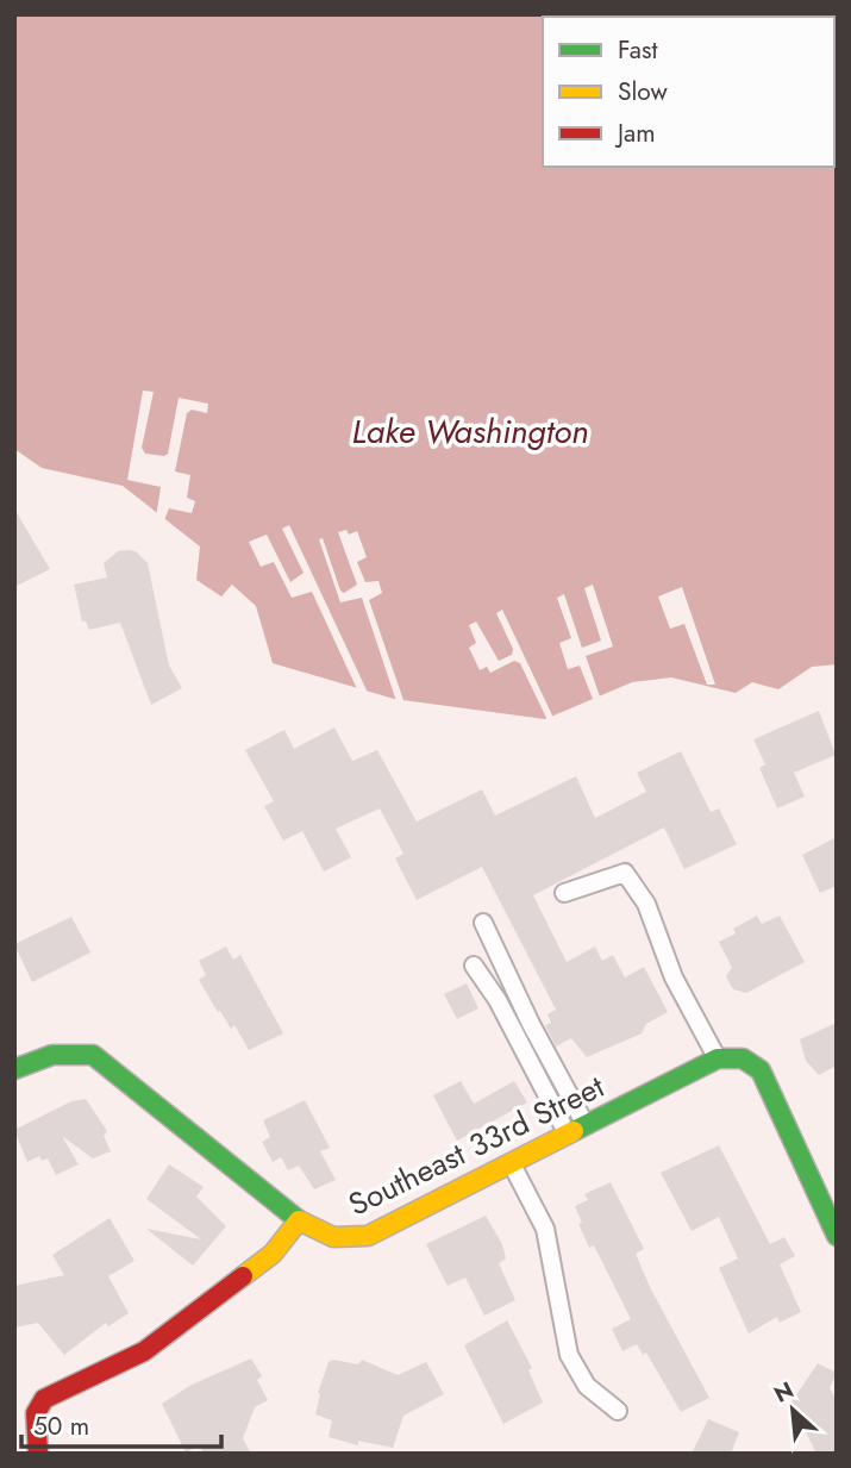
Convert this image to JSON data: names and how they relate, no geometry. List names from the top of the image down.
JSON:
{
  "streets": {
    "street": ["Southeast 33rd Street"]
  },
  "water": ["Lake Washington"],
  "legend": ["Fast", "Slow", "Jam"],
  "scale_bar": "50 m",
  "north": "top left"
}
